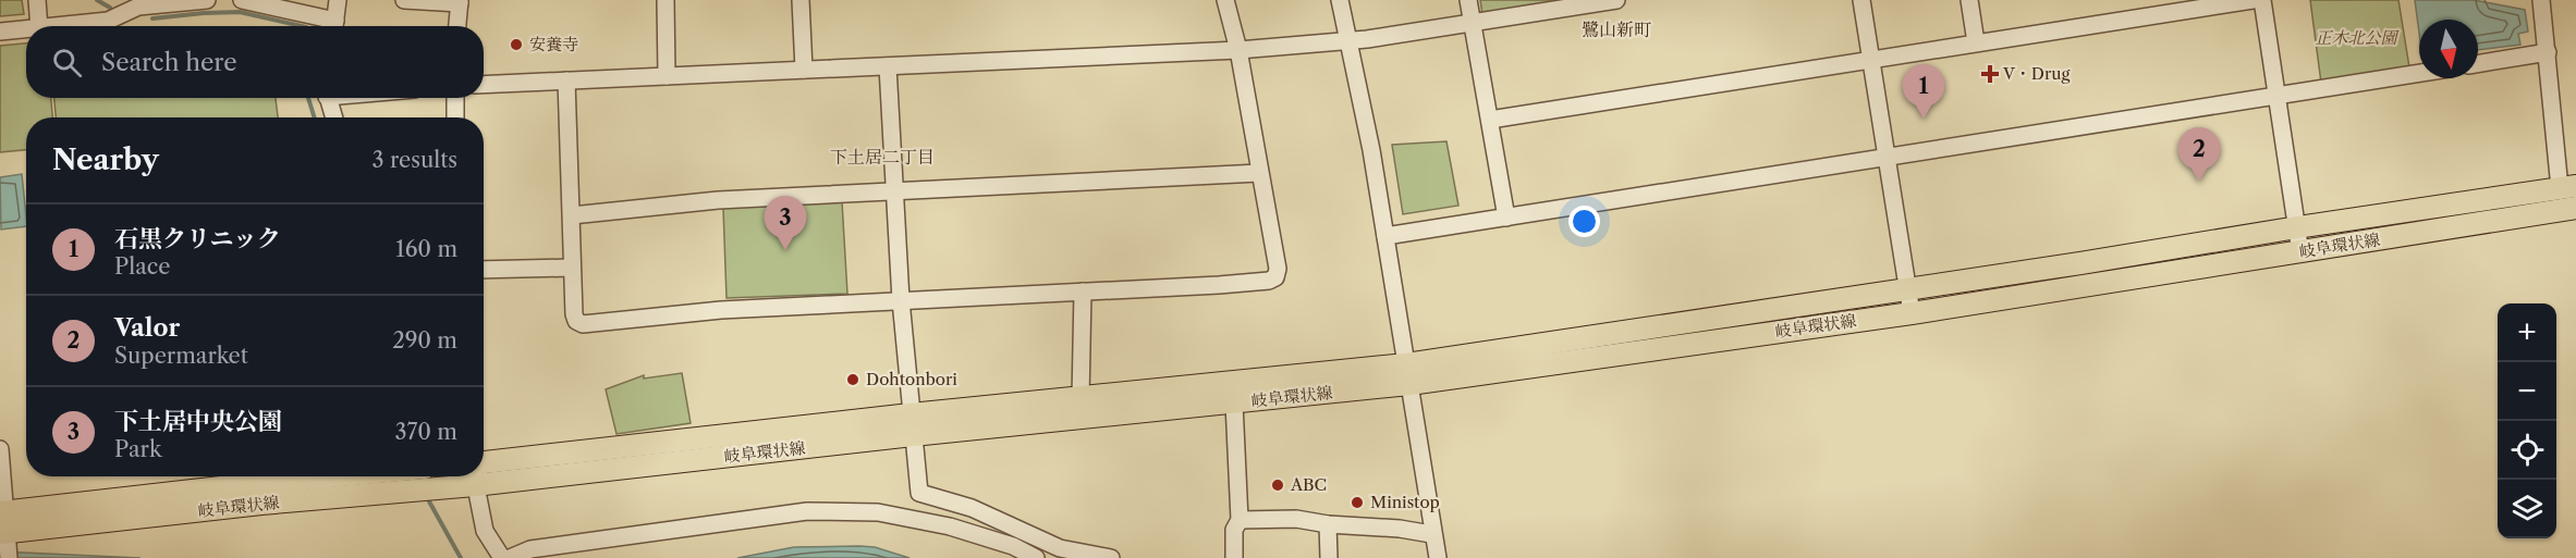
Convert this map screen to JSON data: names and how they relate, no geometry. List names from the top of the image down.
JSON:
{
  "streets": {
    "main road": ["岐阜環状線"]
  },
  "districts": ["鷺山新町", "下土居二丁目"],
  "parks": ["正木北公園"],
  "places": {
    "other": [
      "安養寺",
      "Dohtonbori",
      "ABC",
      "Ministop"
    ],
    "health": ["V・Drug"]
  },
  "north": "bottom",
  "page": {
    "search": "Search here",
    "pins": ["1", "2", "3"],
    "heading": ["Nearby", "3 results"],
    "list": [
      {
        "mark": "1",
        "name": "石黒クリニック",
        "note": "Place",
        "value": "160 m"
      },
      {
        "mark": "2",
        "name": "Valor",
        "note": "Supermarket",
        "value": "290 m"
      },
      {
        "mark": "3",
        "name": "下土居中央公園",
        "note": "Park",
        "value": "370 m"
      }
    ],
    "map_buttons": ["+", "−"]
  }
}
